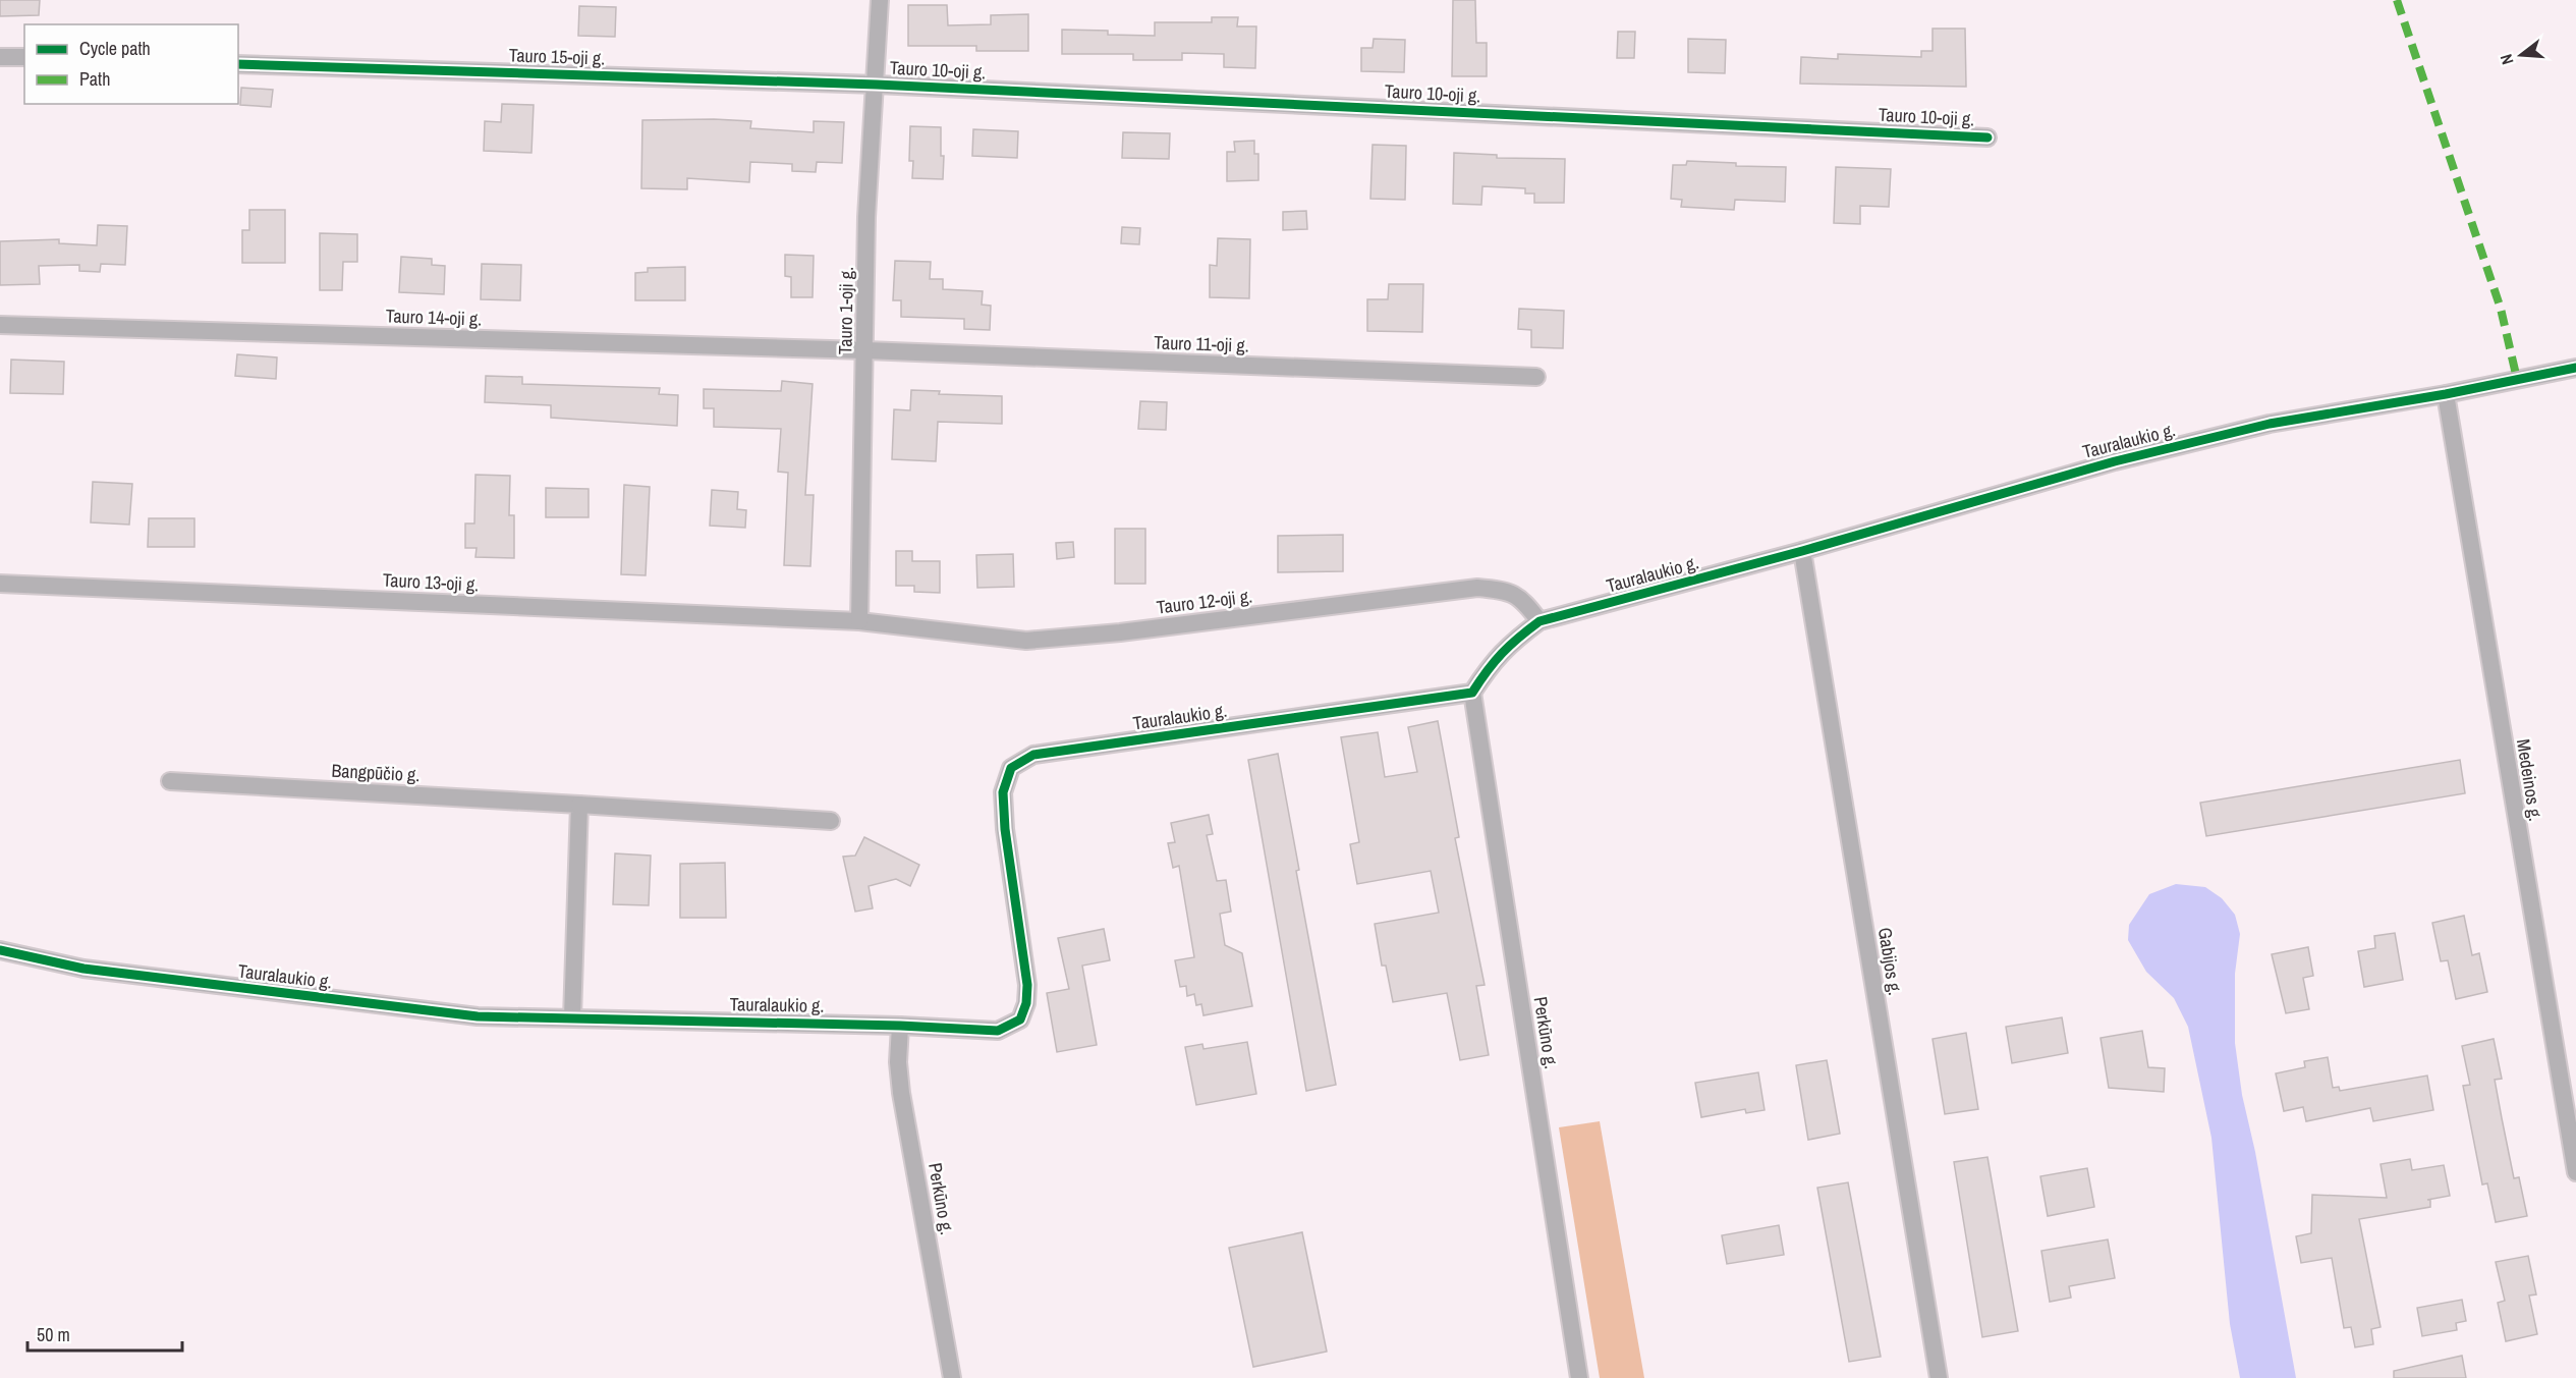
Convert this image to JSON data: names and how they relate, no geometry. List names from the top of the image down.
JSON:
{
  "streets": {
    "street": [
      "Tauro 15-oji g.",
      "Tauro 10-oji g.",
      "Tauro 1-oji g.",
      "Tauro 14-oji g.",
      "Tauro 11-oji g.",
      "Tauralaukio g.",
      "Tauro 13-oji g.",
      "Tauro 12-oji g.",
      "Bangpūčio g.",
      "Medeinos g.",
      "Gabijos g.",
      "Perkūno g."
    ]
  },
  "crossings": [
    ["Tauro 15-oji g.", "Tauro 10-oji g."],
    ["Tauro 15-oji g.", "Tauro 1-oji g."],
    ["Tauro 10-oji g.", "Tauro 1-oji g."],
    ["Tauro 1-oji g.", "Tauro 14-oji g."],
    ["Tauro 1-oji g.", "Tauro 11-oji g."],
    ["Tauro 1-oji g.", "Tauro 13-oji g."],
    ["Tauro 1-oji g.", "Tauro 12-oji g."],
    ["Tauro 14-oji g.", "Tauro 11-oji g."],
    ["Tauralaukio g.", "Tauro 12-oji g."],
    ["Tauralaukio g.", "Medeinos g."],
    ["Tauralaukio g.", "Gabijos g."],
    ["Tauralaukio g.", "Perkūno g."],
    ["Tauro 13-oji g.", "Tauro 12-oji g."]
  ],
  "legend": ["Cycle path", "Path"],
  "scale_bar": "50 m",
  "north": "left"
}
